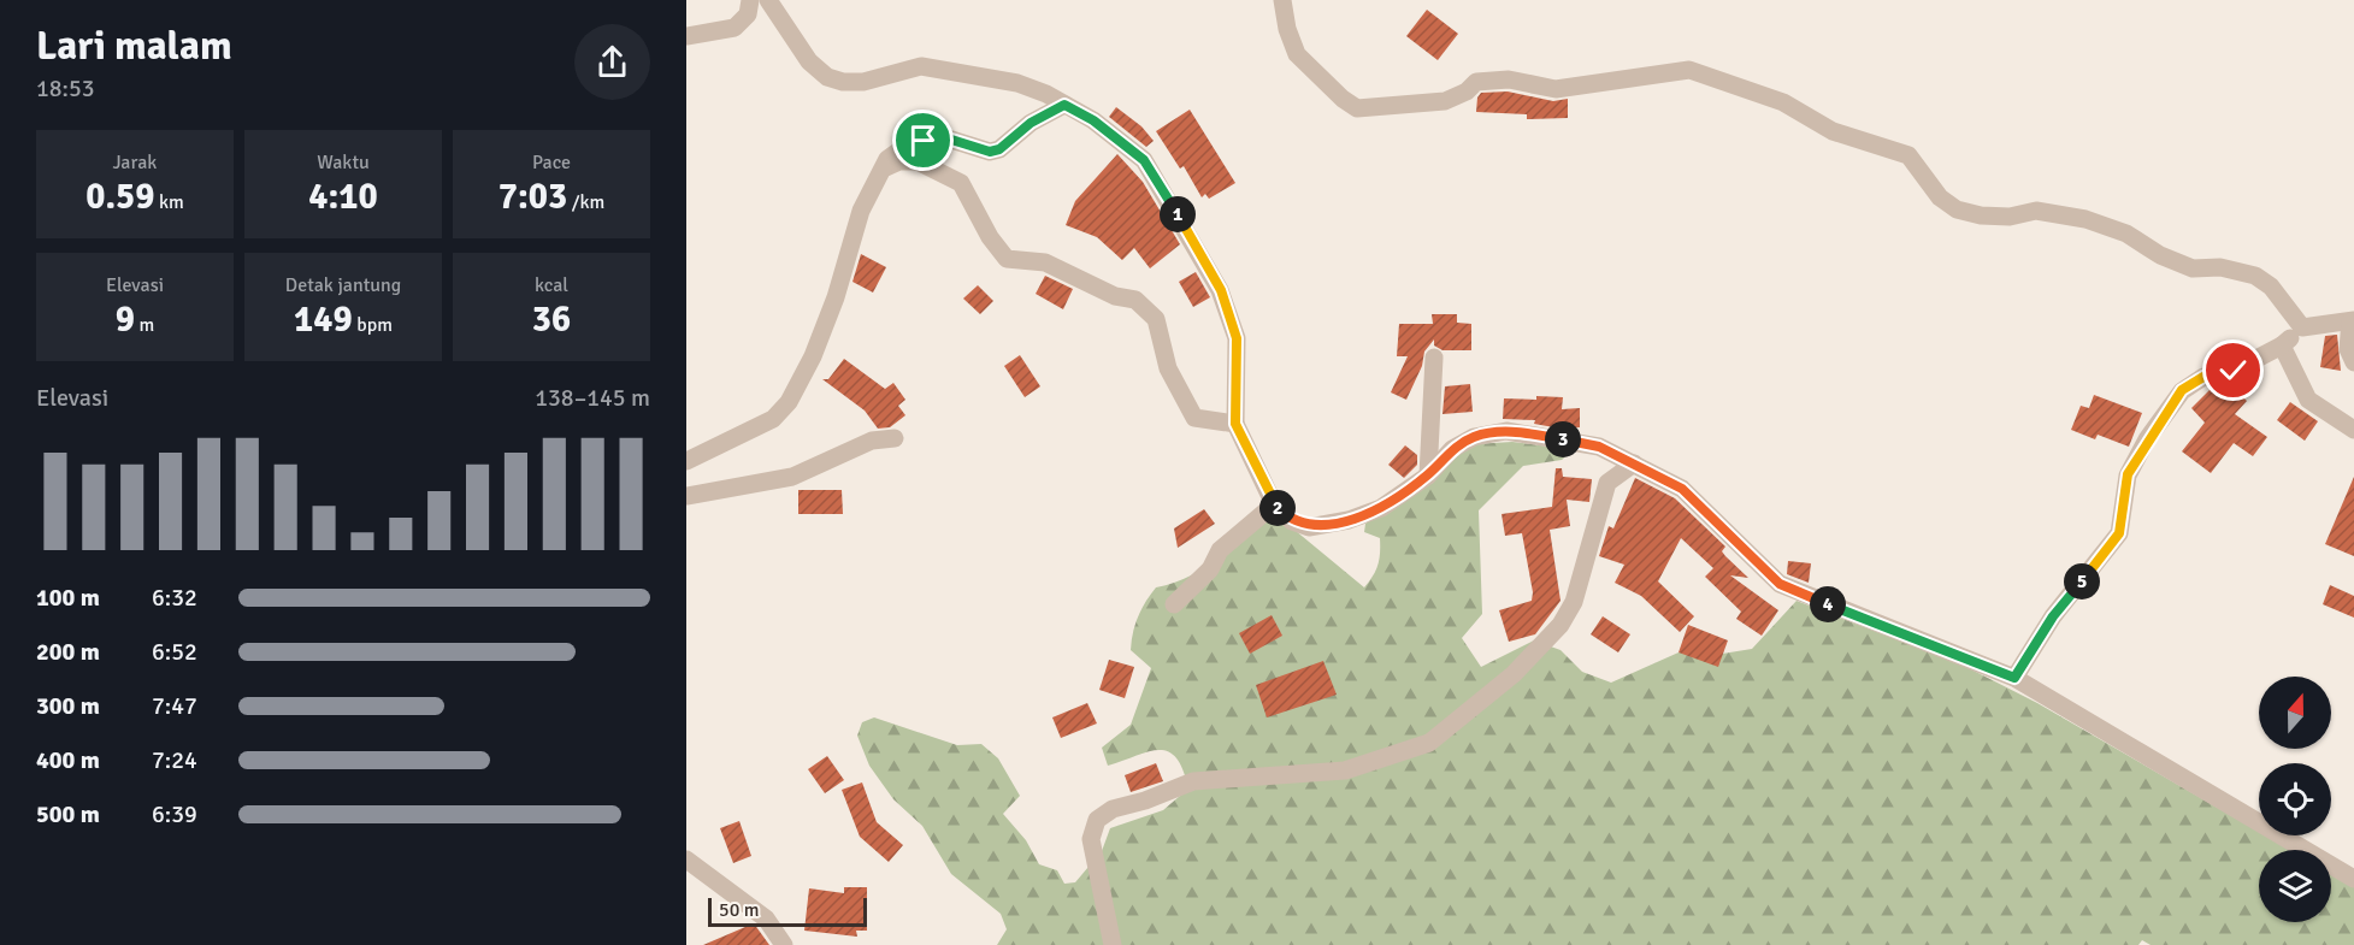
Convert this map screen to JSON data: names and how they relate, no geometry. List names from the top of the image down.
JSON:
{
  "scale_bar": "50 m",
  "north": "top",
  "page": {
    "heading": ["Lari malam", "18:53"],
    "stats": [
      ["Jarak", "0.59 km"],
      ["Waktu", "4:10"],
      ["Pace", "7:03 /km"],
      ["Elevasi", "9 m"],
      ["Detak jantung", "149 bpm"],
      ["kcal", "36"]
    ],
    "pins": [
      "1",
      "3",
      "2",
      "5",
      "4"
    ],
    "chart": ["Elevasi", "138–145 m"],
    "list": [
      {
        "name": "100 m",
        "note": "6:32"
      },
      {
        "name": "200 m",
        "note": "6:52"
      },
      {
        "name": "300 m",
        "note": "7:47"
      },
      {
        "name": "400 m",
        "note": "7:24"
      },
      {
        "name": "500 m",
        "note": "6:39"
      }
    ],
    "scale": "50 m"
  }
}
